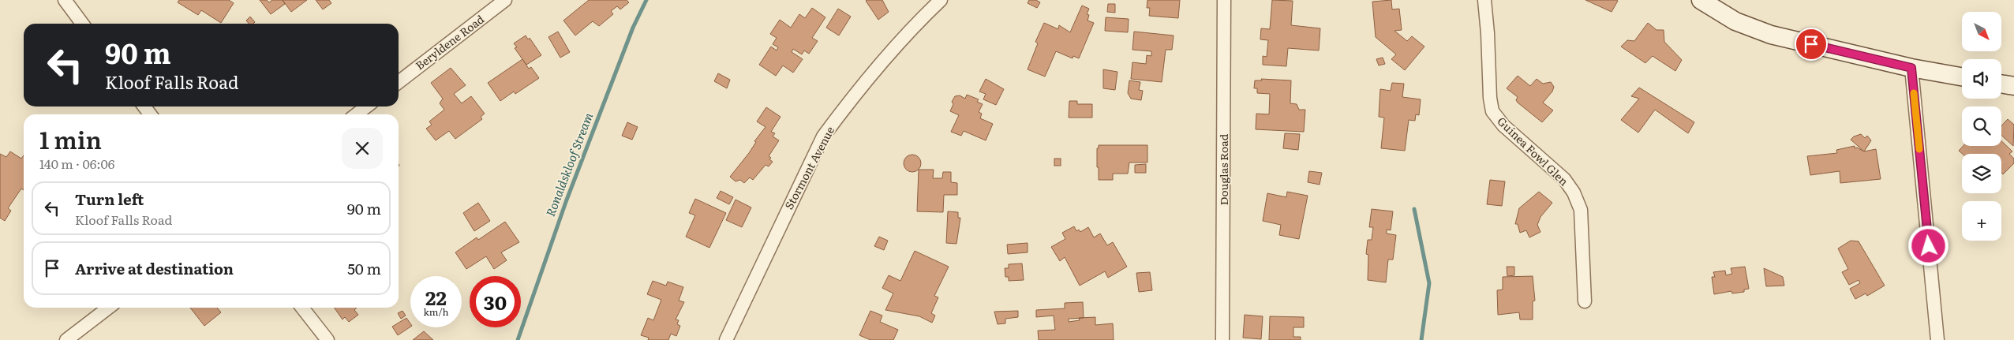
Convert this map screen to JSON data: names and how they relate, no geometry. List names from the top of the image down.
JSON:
{
  "streets": {
    "street": [
      "Beryldene Road",
      "Guinea Fowl Glen",
      "Stormont Avenue",
      "Douglas Road"
    ]
  },
  "water": ["Ronaldskloof Stream"],
  "north": "bottom right",
  "page": {
    "map_buttons": "+",
    "turn": ["90 m", "Kloof Falls Road"],
    "heading": ["1 min", "140 m · 06:06"],
    "list": [
      {
        "name": "Turn left",
        "note": "Kloof Falls Road",
        "value": "90 m"
      },
      {
        "name": "Arrive at destination",
        "value": "50 m"
      }
    ],
    "speed": "22 km/h",
    "limit": "30"
  }
}
